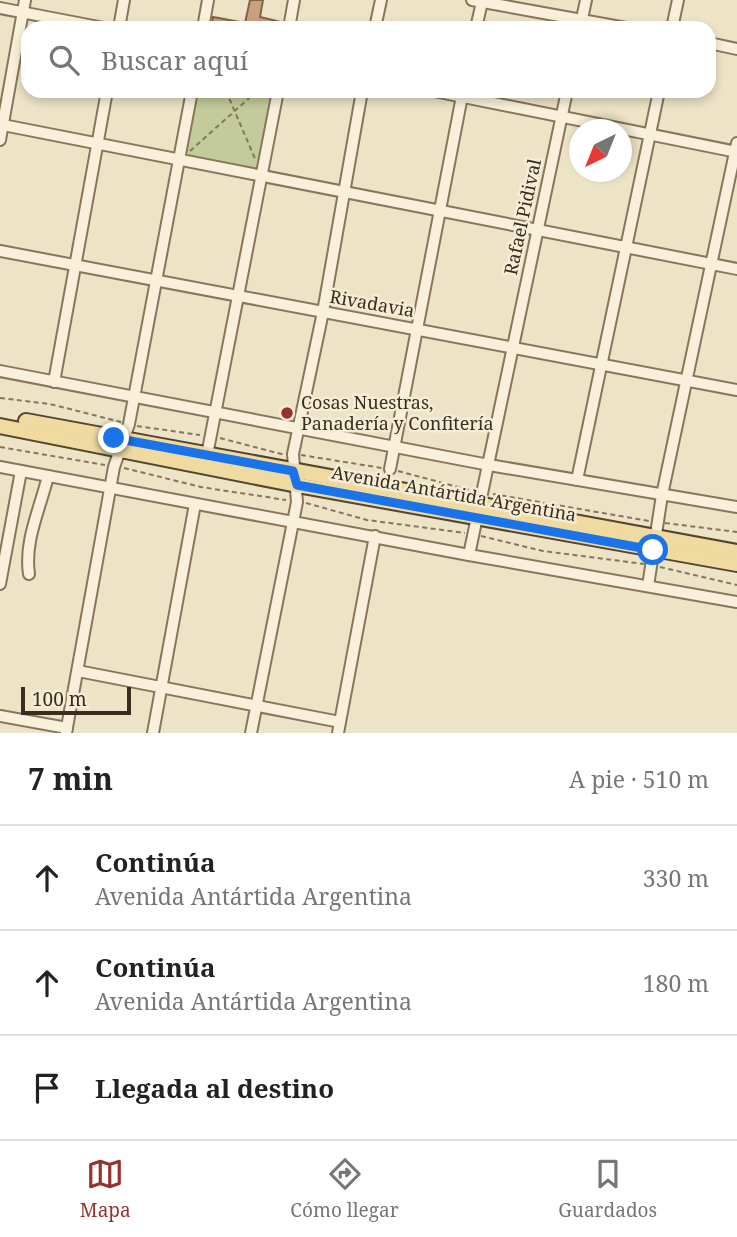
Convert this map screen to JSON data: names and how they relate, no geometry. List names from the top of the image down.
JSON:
{
  "streets": {
    "main road": ["Avenida Antártida Argentina"],
    "street": ["Rafael Pidival", "Rivadavia"]
  },
  "crossings": [
    ["Rafael Pidival", "Rivadavia"],
    ["Rafael Pidival", "Avenida Antártida Argentina"]
  ],
  "places": ["Cosas Nuestras, Panadería y Confitería"],
  "scale_bar": "100 m",
  "north": "bottom left",
  "page": {
    "search": "Buscar aquí",
    "scale": "100 m",
    "heading": ["7 min", "A pie · 510 m"],
    "list": [
      ["Continúa", "Avenida Antártida Argentina", "330 m"],
      ["Continúa", "Avenida Antártida Argentina", "180 m"],
      "Llegada al destino"
    ],
    "nav": ["Mapa", "Cómo llegar", "Guardados"]
  }
}
